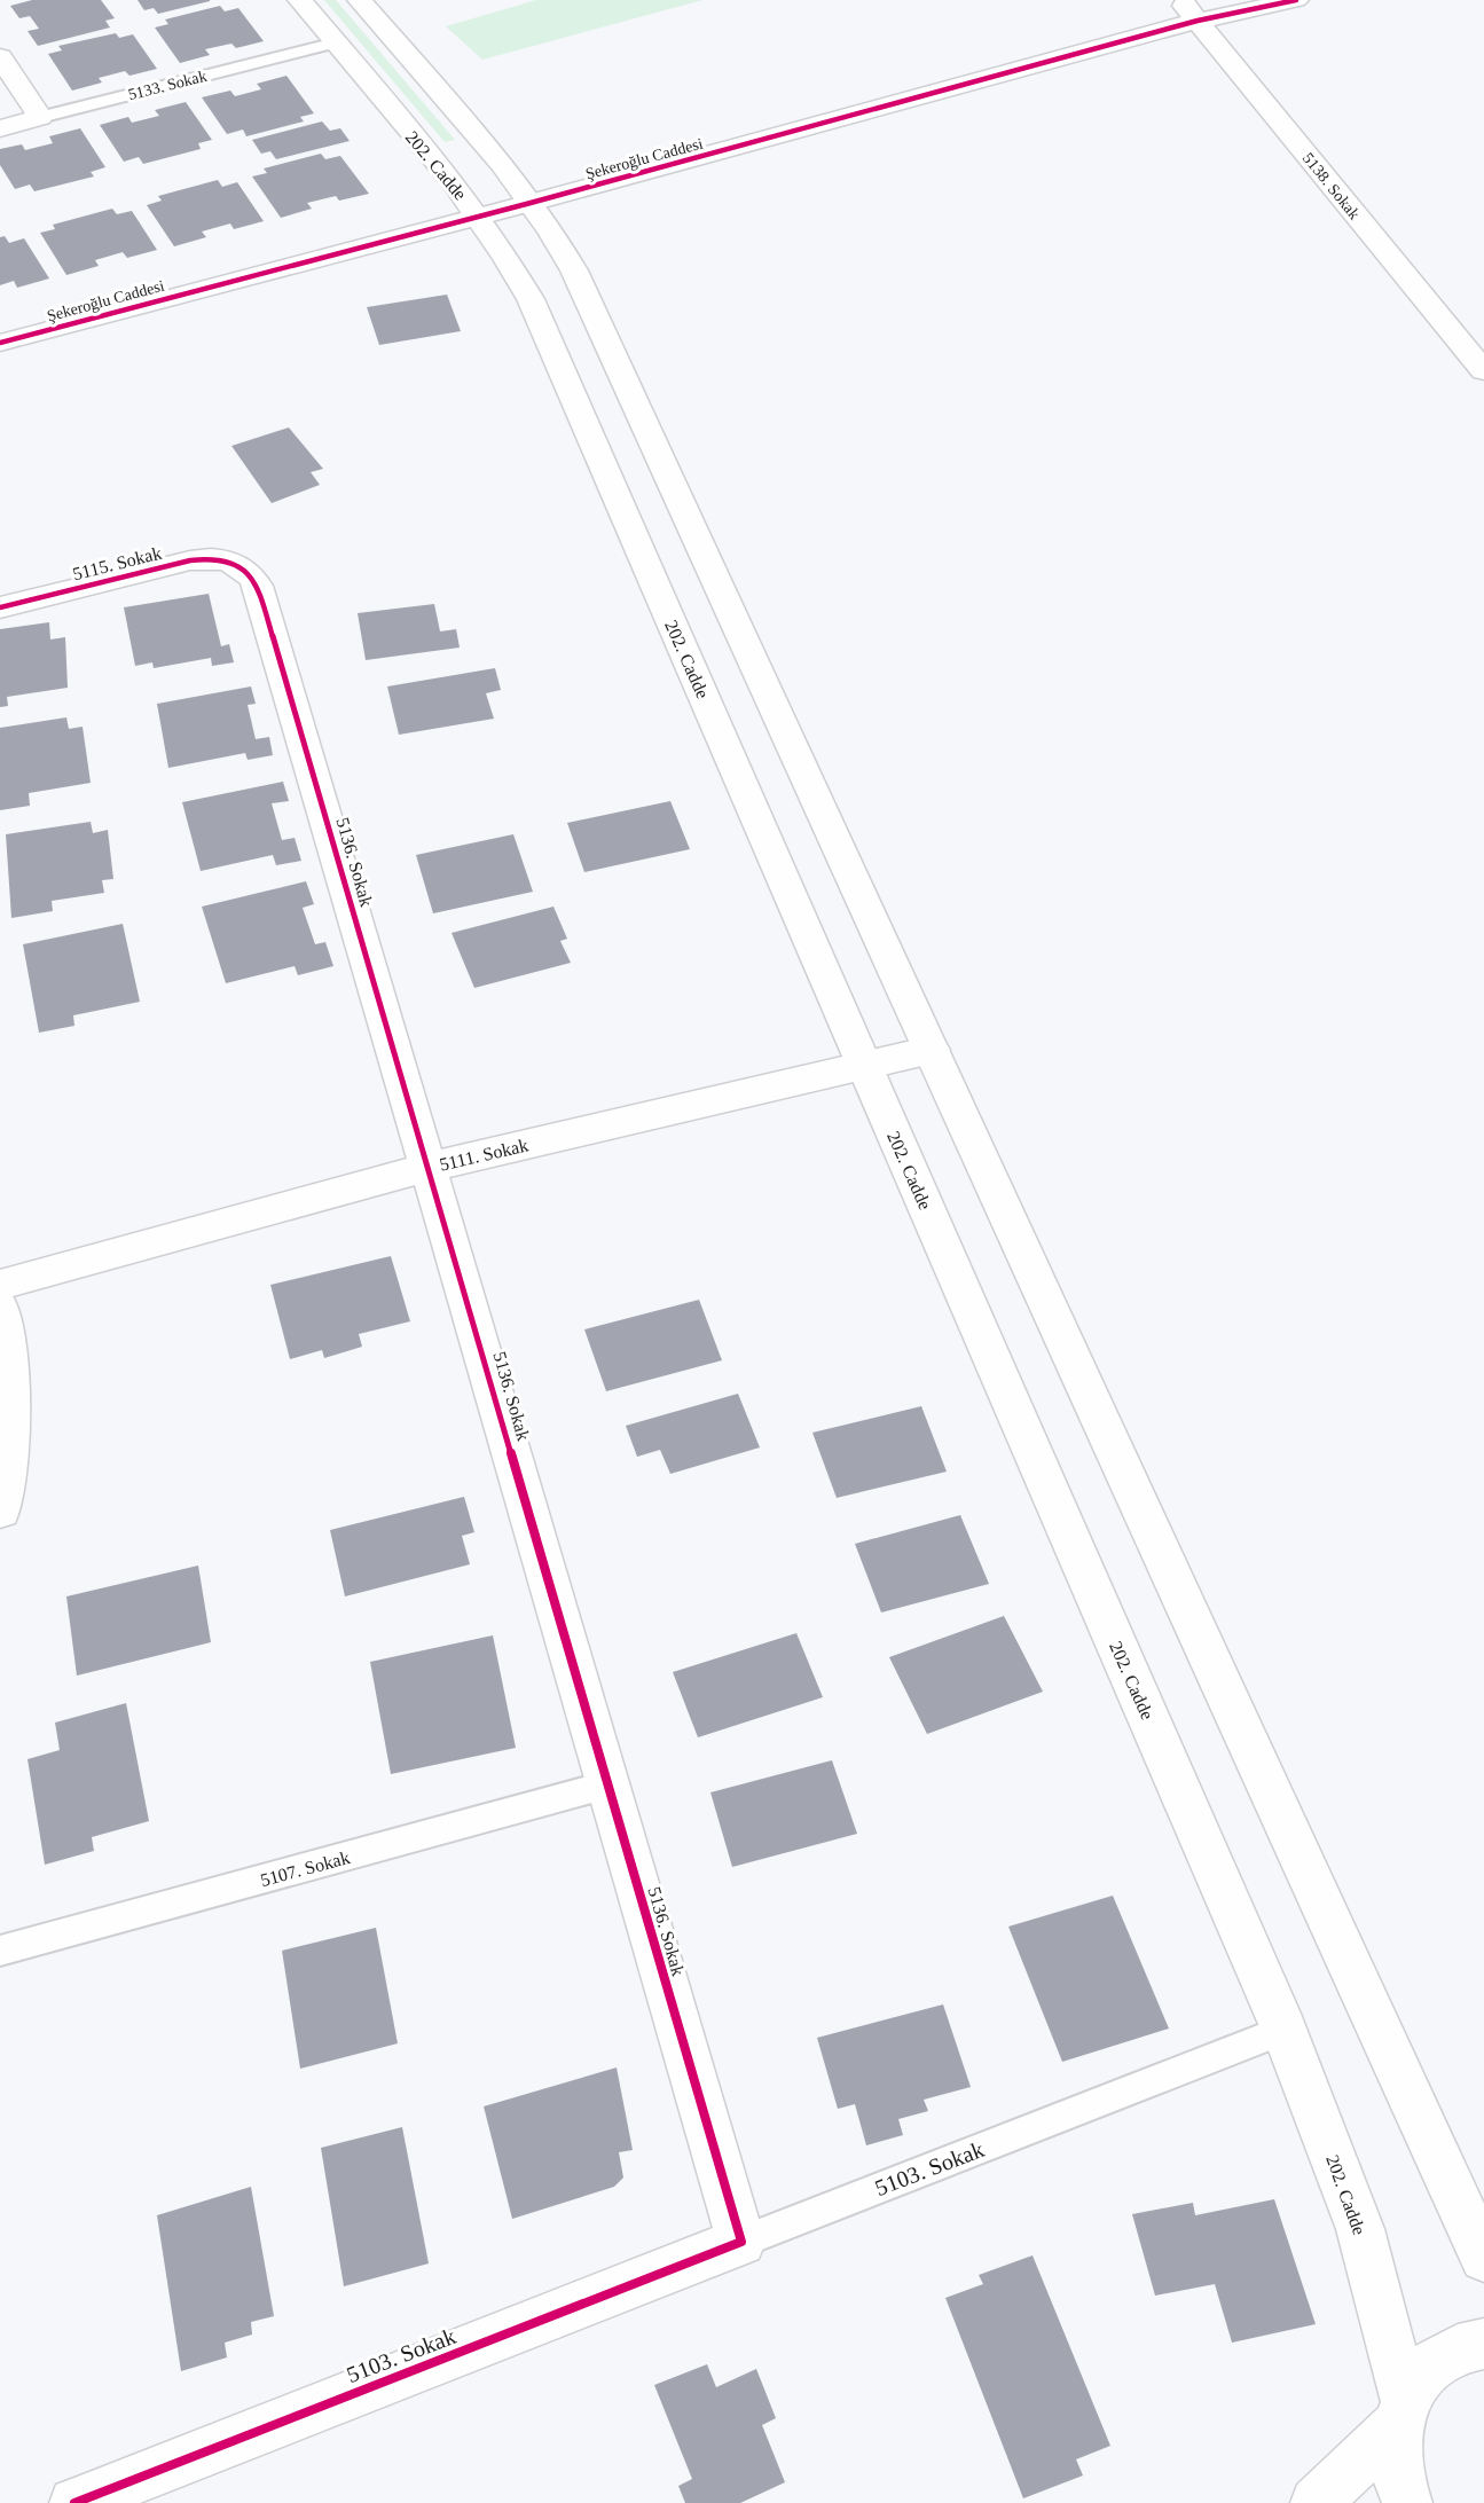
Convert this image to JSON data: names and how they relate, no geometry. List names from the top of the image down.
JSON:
{
  "streets": {
    "street": [
      "5133. Sokak",
      "Şekeroğlu Caddesi",
      "202. Cadde",
      "5138. Sokak",
      "5115. Sokak",
      "5136. Sokak",
      "5111. Sokak",
      "5103. Sokak"
    ],
    "lane": ["5107. Sokak"]
  },
  "crossings": [
    ["5133. Sokak", "202. Cadde"],
    ["Şekeroğlu Caddesi", "202. Cadde"],
    ["Şekeroğlu Caddesi", "5138. Sokak"],
    ["202. Cadde", "5111. Sokak"],
    ["202. Cadde", "5103. Sokak"],
    ["5115. Sokak", "5136. Sokak"],
    ["5136. Sokak", "5111. Sokak"],
    ["5136. Sokak", "5107. Sokak"],
    ["5136. Sokak", "5103. Sokak"]
  ]
}
